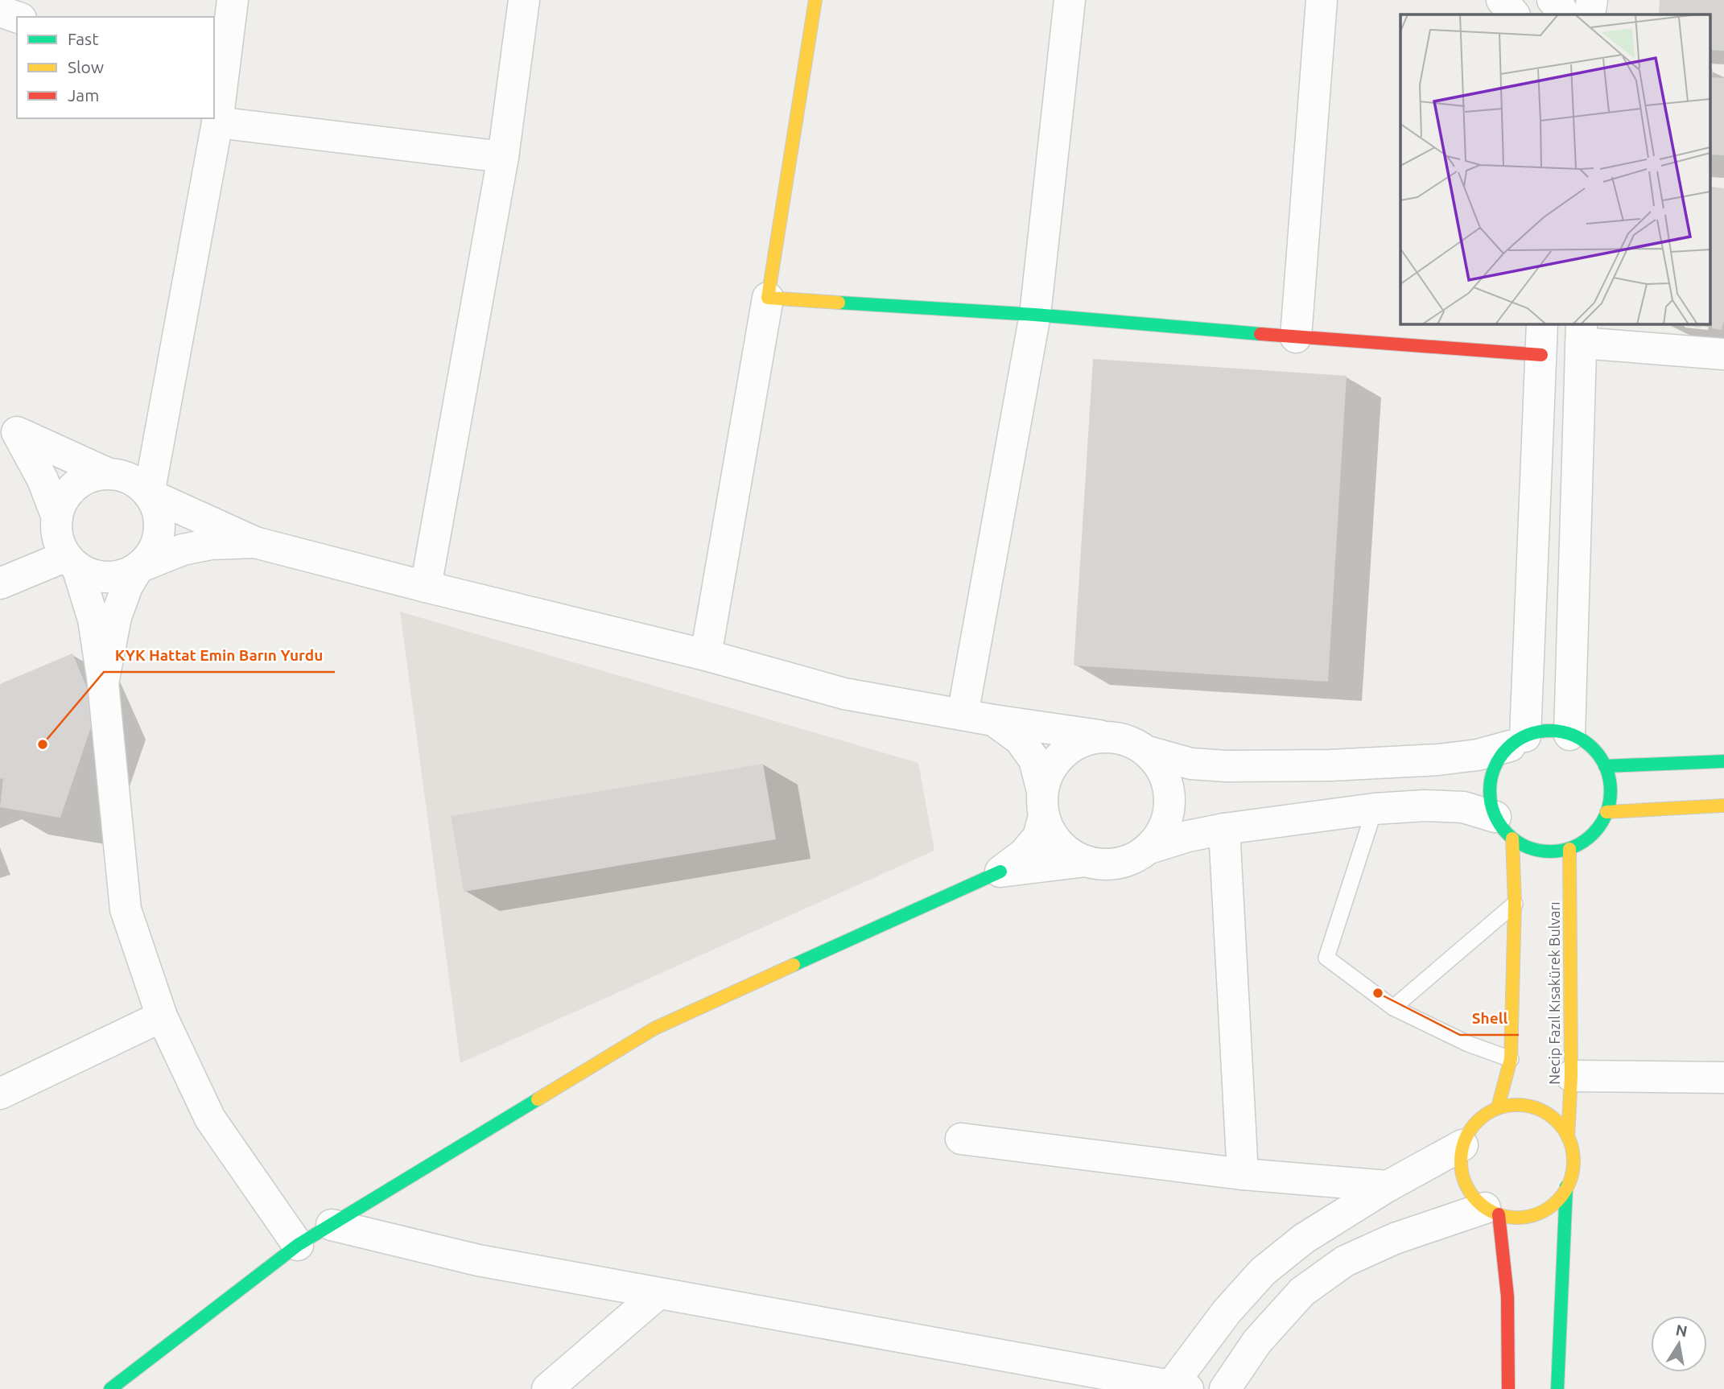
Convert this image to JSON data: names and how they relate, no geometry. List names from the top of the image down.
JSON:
{
  "streets": {
    "street": ["Necip Fazıl Kısakürek Bulvarı"]
  },
  "places": ["KYK Hattat Emin Barın Yurdu", "Shell"],
  "legend": ["Fast", "Slow", "Jam"],
  "north": "top"
}
